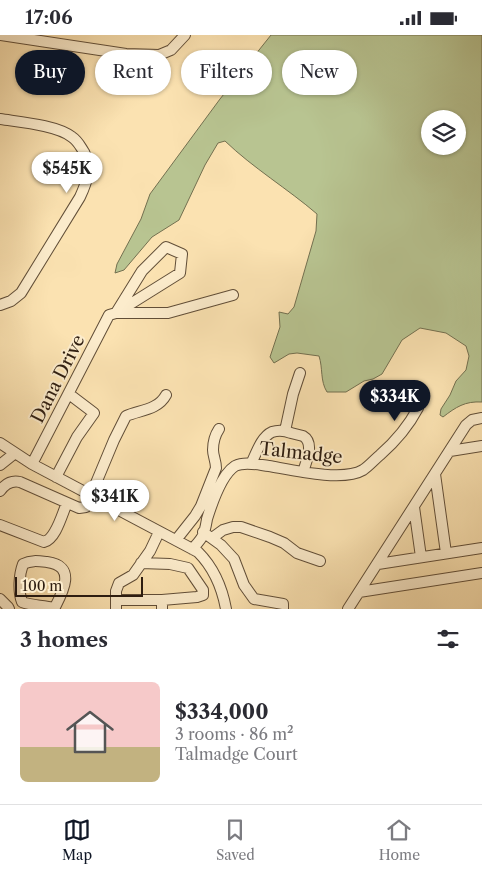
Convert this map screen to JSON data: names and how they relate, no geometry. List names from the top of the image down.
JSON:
{
  "streets": {
    "street": ["Dana Drive", "Talmadge"]
  },
  "scale_bar": "100 m",
  "page": {
    "status": "17:06",
    "chip": [
      "Buy",
      "Rent",
      "Filters",
      "New"
    ],
    "price": ["$545K", "$334K", "$341K"],
    "scale": "100 m",
    "heading": "3 homes",
    "list": [
      {
        "name": "$334,000",
        "note": "3 rooms · 86 m² · Talmadge Court"
      }
    ],
    "tabs": ["Map", "Saved", "Home"]
  }
}
